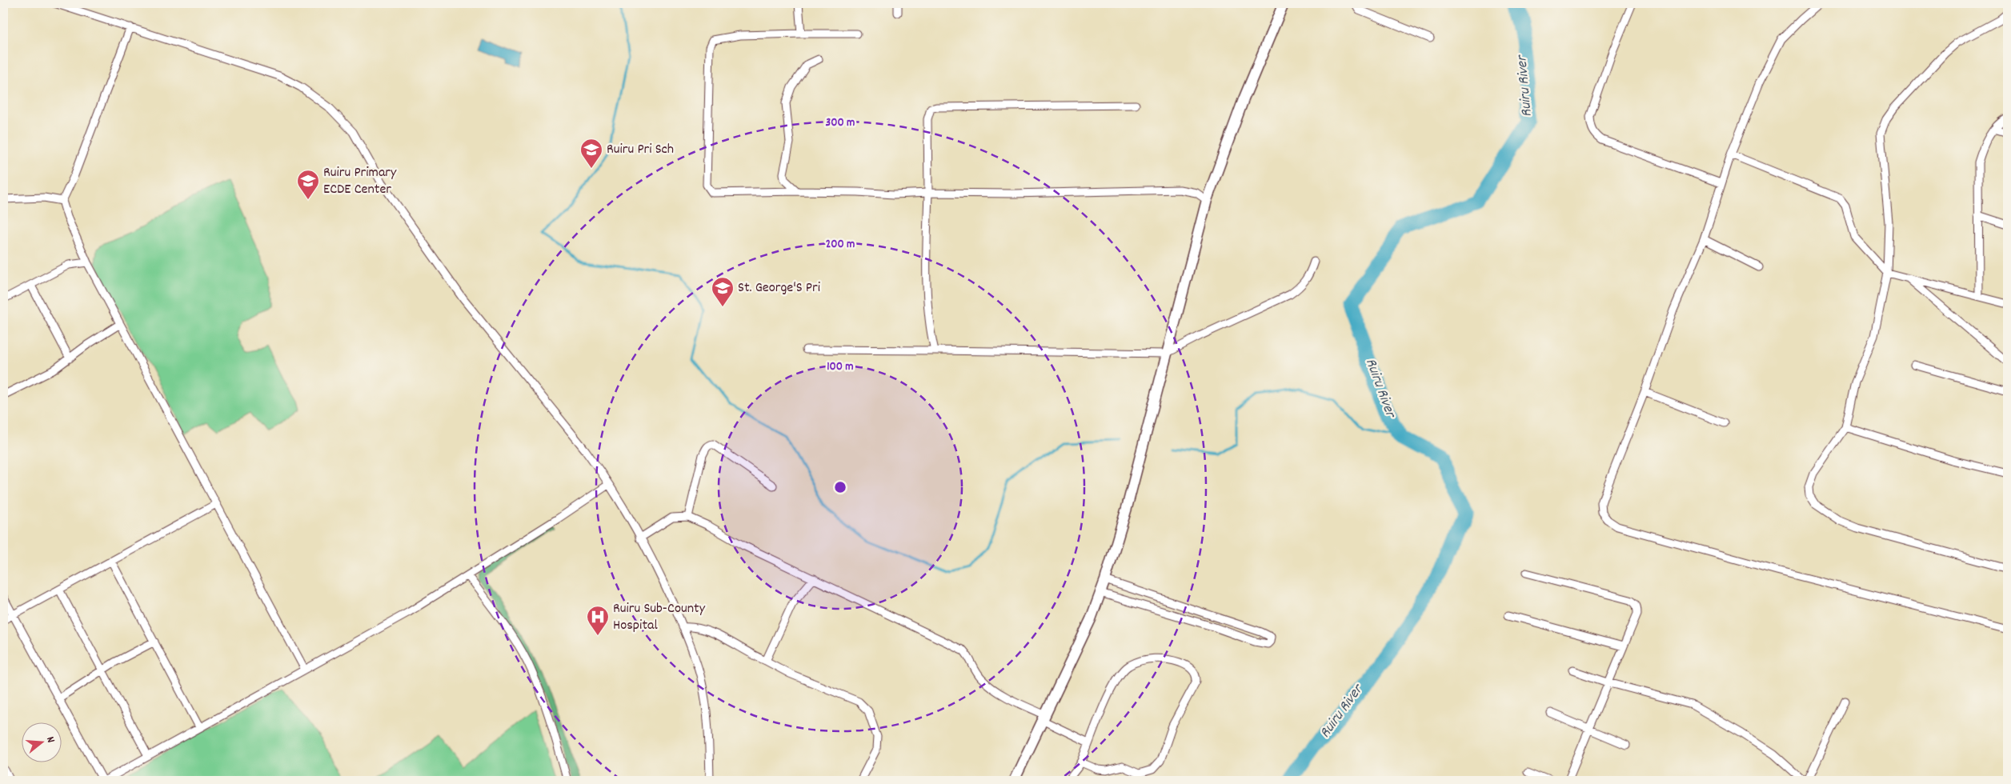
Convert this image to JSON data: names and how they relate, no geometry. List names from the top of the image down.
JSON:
{
  "water": ["Ruiru River"],
  "places": {
    "school or university": ["Ruiru Pri Sch", "Ruiru Primary ECDE Center", "St. George'S Pri"],
    "hospital": ["Ruiru Sub-County Hospital"]
  },
  "north": "right",
  "rings": ["300 m", "200 m", "100 m"]
}
